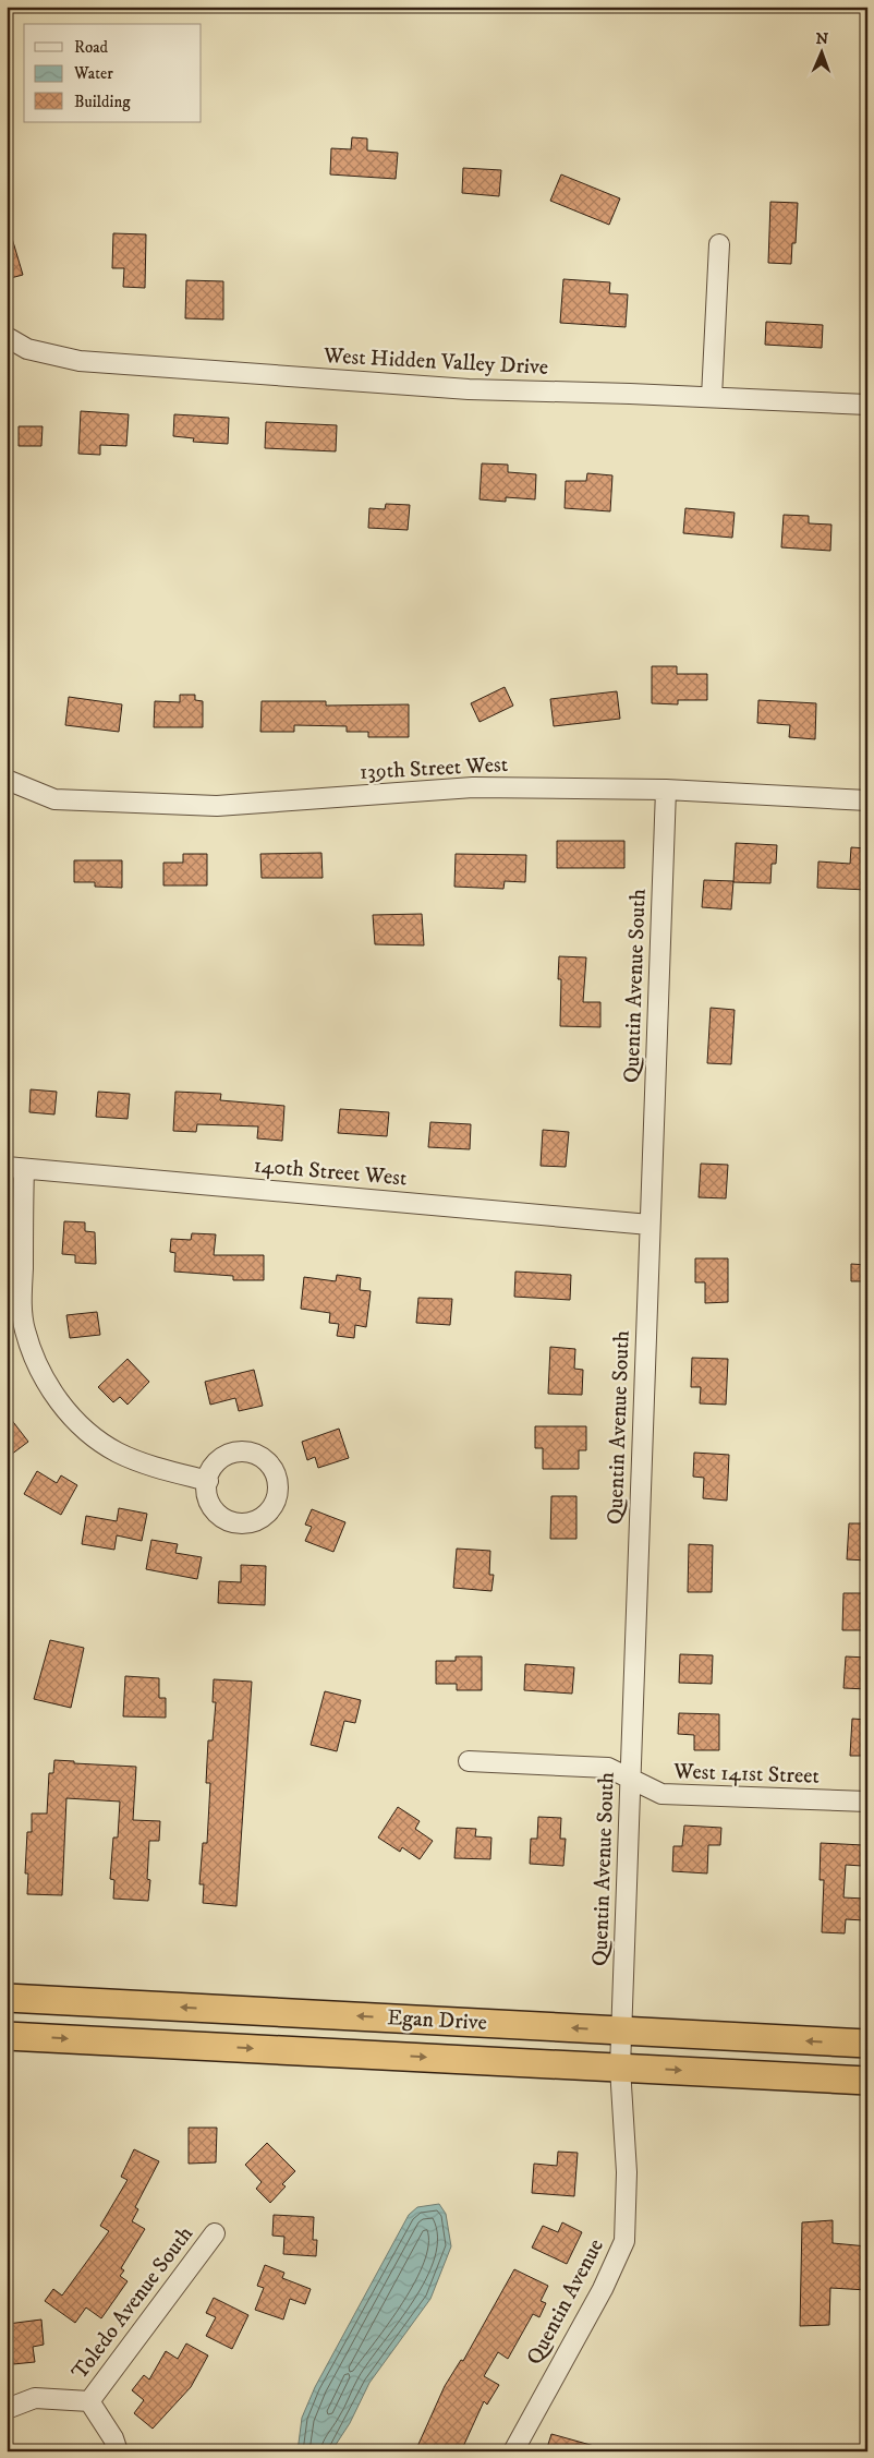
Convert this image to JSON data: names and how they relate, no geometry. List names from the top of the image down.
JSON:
{
  "streets": {
    "highway": ["Egan Drive"],
    "street": [
      "West Hidden Valley Drive",
      "139th Street West",
      "Quentin Avenue South",
      "140th Street West",
      "West 141st Street",
      "Quentin Avenue",
      "Toledo Avenue South"
    ]
  },
  "crossings": [
    ["139th Street West", "Quentin Avenue South"],
    ["Quentin Avenue South", "140th Street West"],
    ["Quentin Avenue South", "West 141st Street"],
    ["Quentin Avenue South", "Egan Drive"],
    ["Quentin Avenue South", "Quentin Avenue"],
    ["Egan Drive", "Quentin Avenue"]
  ],
  "legend": ["Road", "Water", "Building"],
  "north": "top"
}
